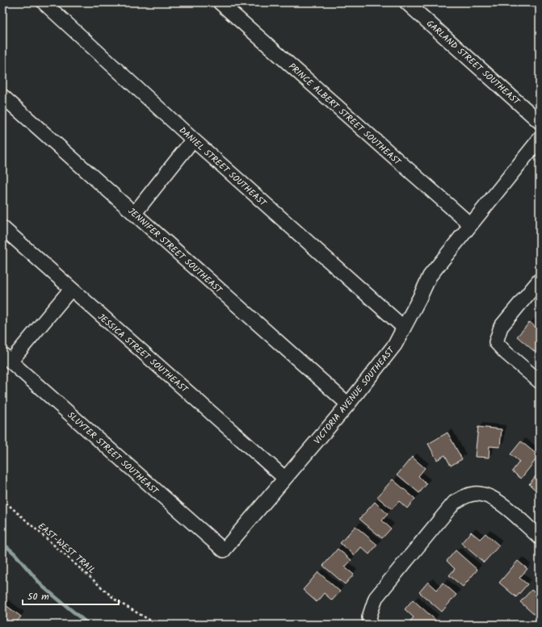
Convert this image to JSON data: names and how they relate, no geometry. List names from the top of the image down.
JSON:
{
  "streets": {
    "street": [
      "GARLAND STREET SOUTHEAST",
      "PRINCE ALBERT STREET SOUTHEAST",
      "DANIEL STREET SOUTHEAST",
      "JENNIFER STREET SOUTHEAST",
      "JESSICA STREET SOUTHEAST",
      "VICTORIA AVENUE SOUTHEAST",
      "SLUYTER STREET SOUTHEAST"
    ],
    "path": ["EAST-WEST TRAIL"]
  },
  "crossings": [
    ["PRINCE ALBERT STREET SOUTHEAST", "VICTORIA AVENUE SOUTHEAST"],
    ["DANIEL STREET SOUTHEAST", "VICTORIA AVENUE SOUTHEAST"],
    ["JENNIFER STREET SOUTHEAST", "VICTORIA AVENUE SOUTHEAST"],
    ["JESSICA STREET SOUTHEAST", "VICTORIA AVENUE SOUTHEAST"],
    ["VICTORIA AVENUE SOUTHEAST", "SLUYTER STREET SOUTHEAST"]
  ],
  "scale_bar": "50 m"
}
